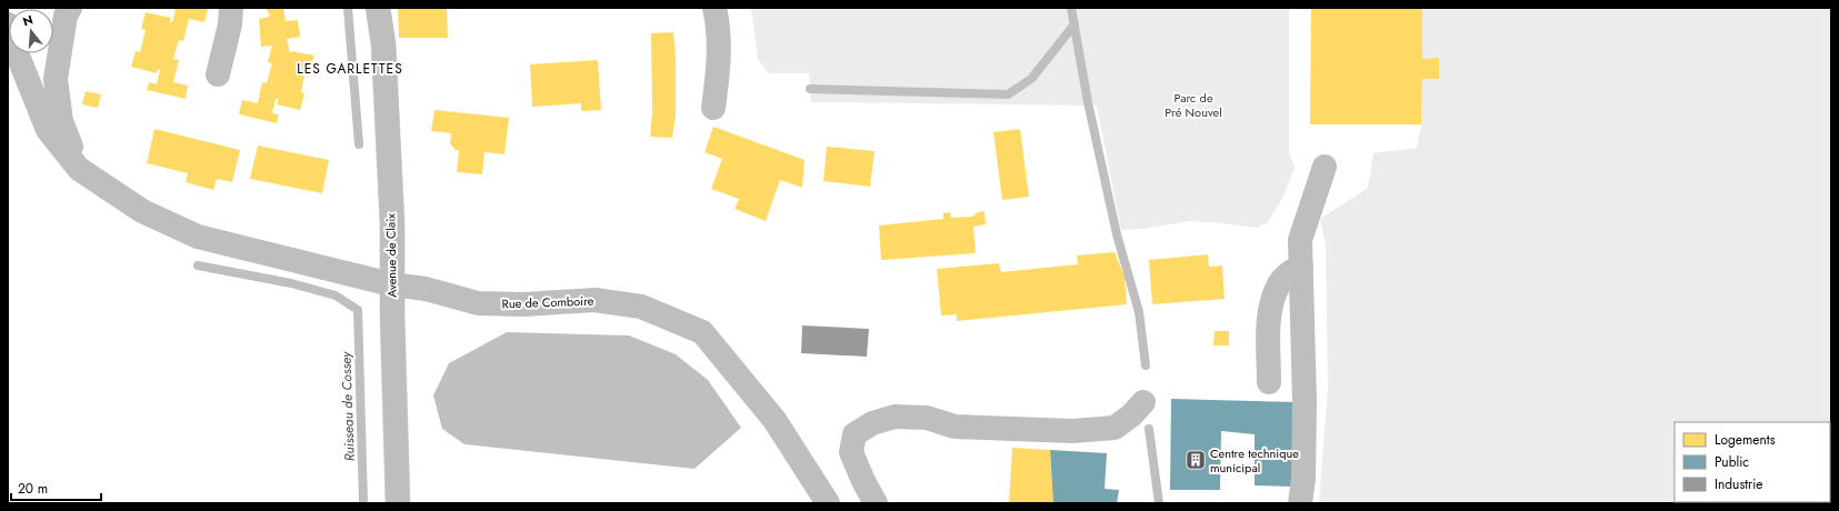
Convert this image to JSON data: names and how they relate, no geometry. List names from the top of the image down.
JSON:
{
  "streets": {
    "street": ["Avenue de Claix", "Rue de Comboire"]
  },
  "crossings": [
    ["Avenue de Claix", "Rue de Comboire"]
  ],
  "districts": ["LES GARLETTES"],
  "water": ["Ruisseau de Cossey"],
  "parks": ["Parc de Pré Nouvel"],
  "places": {
    "building": ["Centre technique municipal"]
  },
  "legend": ["Logements", "Public", "Industrie"],
  "scale_bar": "20 m",
  "north": "top"
}
